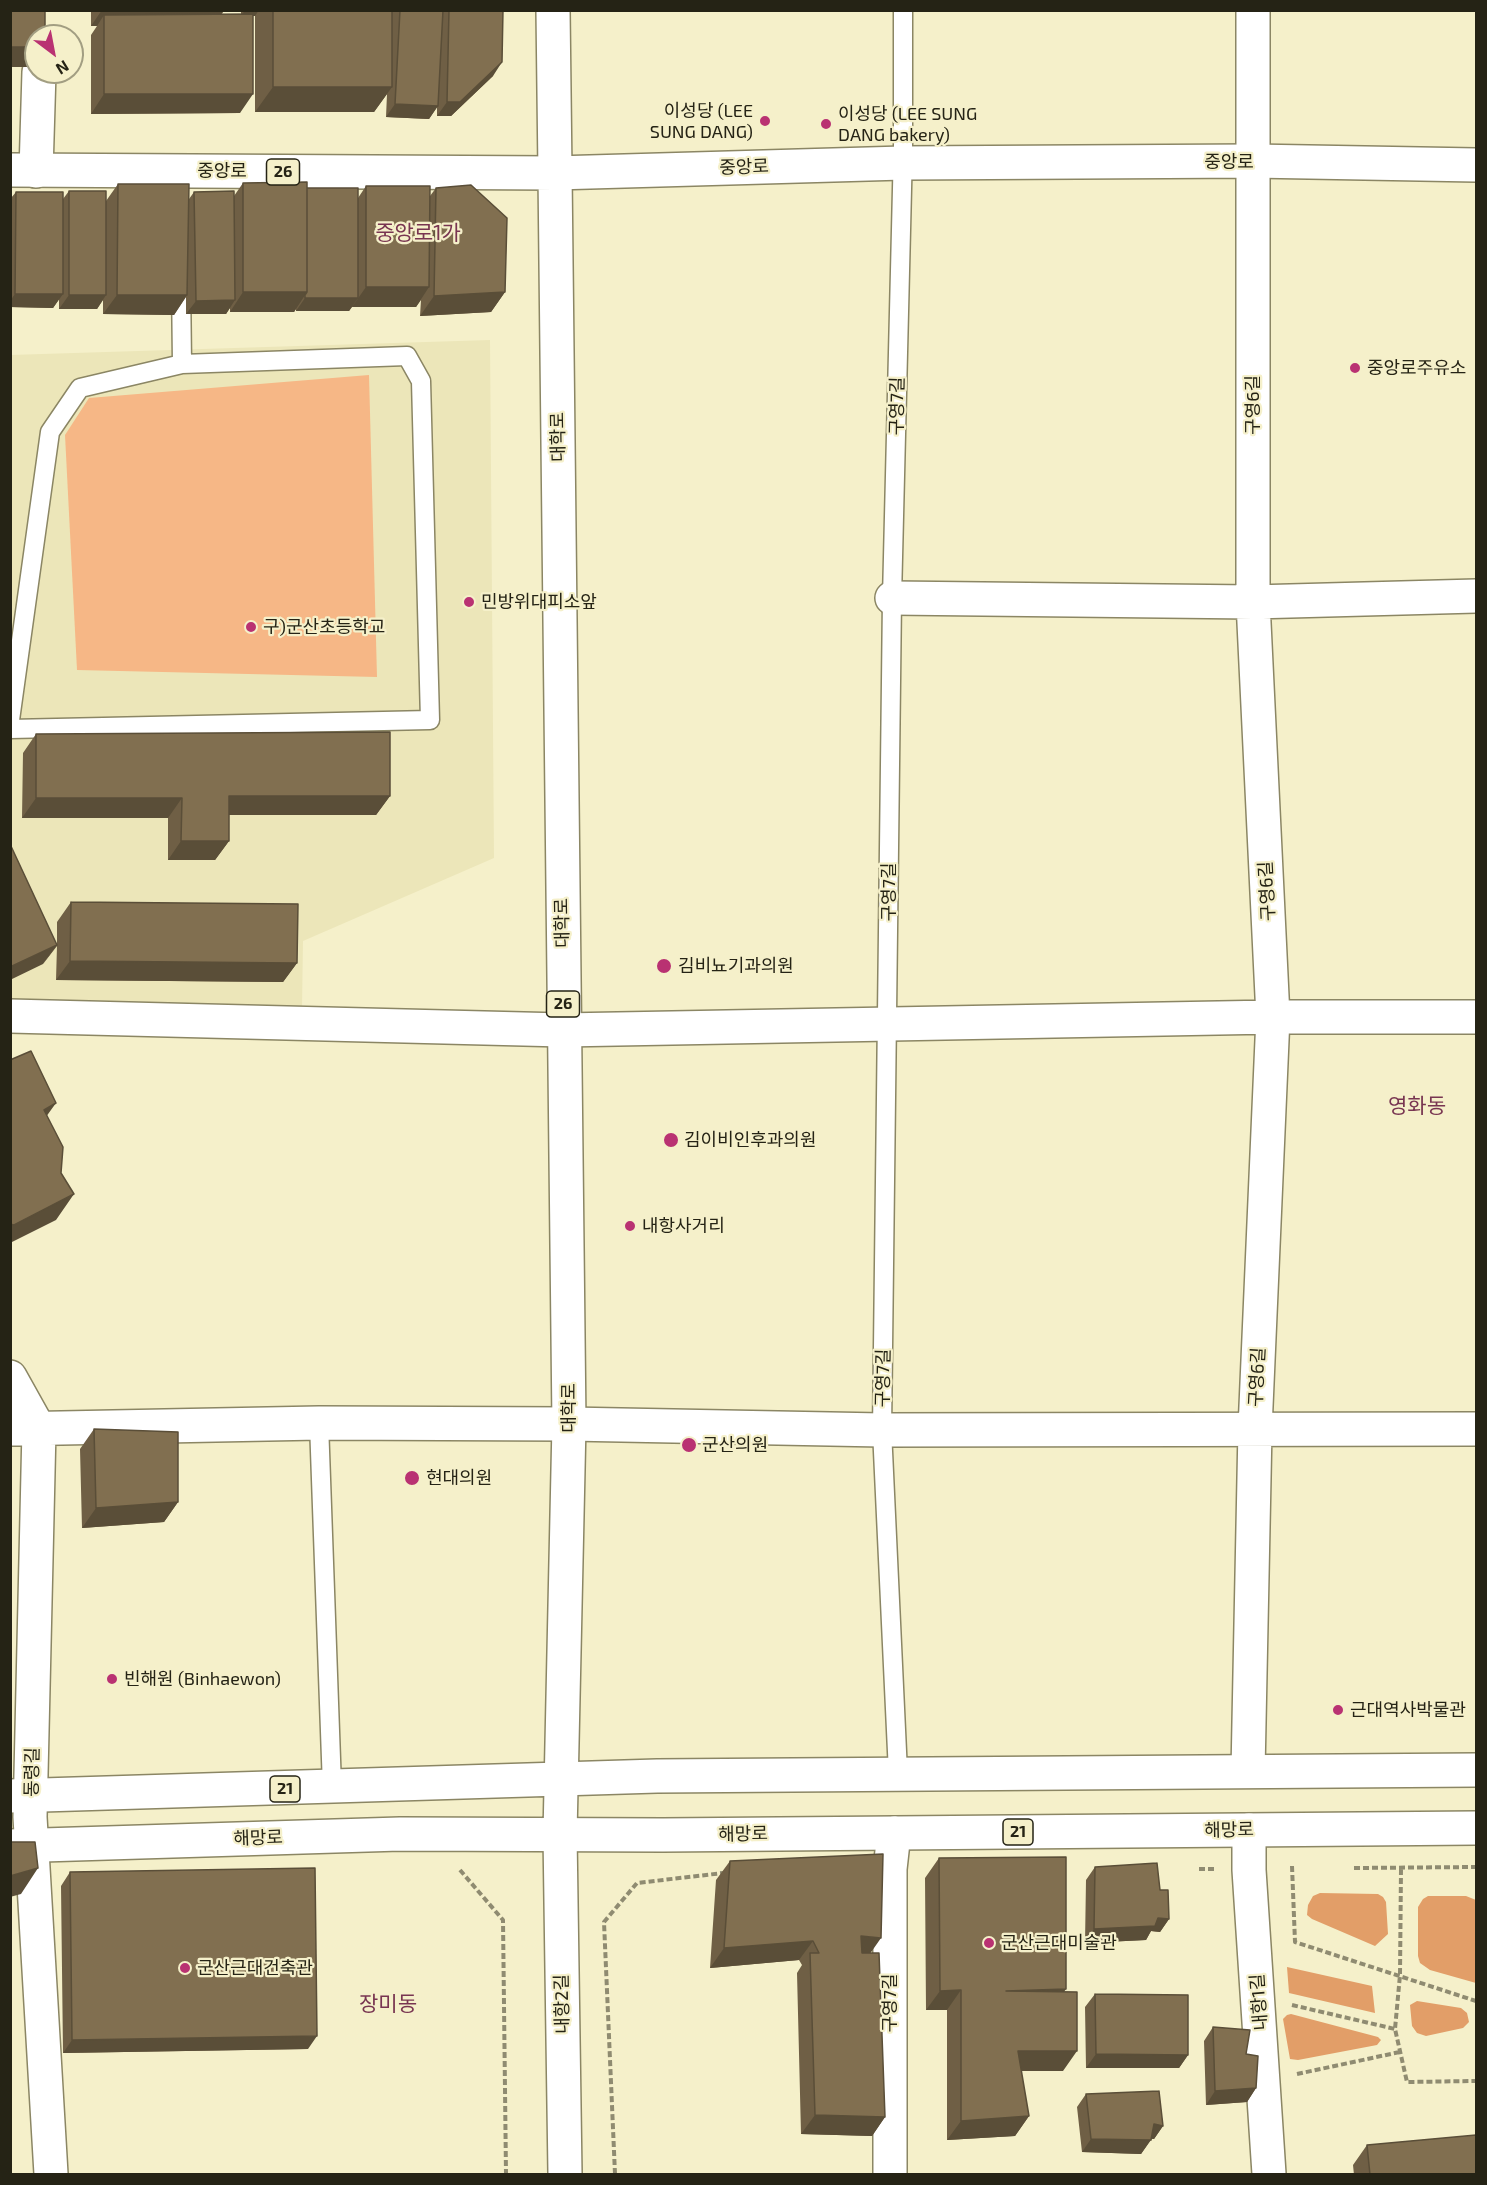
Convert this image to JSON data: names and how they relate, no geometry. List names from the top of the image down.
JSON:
{
  "streets": {
    "street": [
      "중앙로",
      "26",
      "구영6길",
      "구영7길",
      "대학로",
      "동령길",
      "21",
      "해망로",
      "내항1길",
      "내항2길"
    ]
  },
  "crossings": [
    ["중앙로", "구영6길"],
    ["중앙로", "구영7길"],
    ["중앙로", "대학로"],
    ["구영6길", "21"],
    ["구영7길", "21"],
    ["구영7길", "해망로"],
    ["대학로", "21"],
    ["대학로", "해망로"],
    ["대학로", "내항2길"],
    ["동령길", "21"],
    ["동령길", "해망로"],
    ["해망로", "내항1길"],
    ["해망로", "내항2길"]
  ],
  "districts": ["중앙로1가", "영화동", "장미동"],
  "places": [
    "이성당 (LEE SUNG DANG)",
    "이성당 (LEE SUNG DANG bakery)",
    "중앙로주유소",
    "민방위대피소앞",
    "구)군산초등학교",
    "김비뇨기과의원",
    "김이비인후과의원",
    "내항사거리",
    "군산의원",
    "현대의원",
    "빈해원 (Binhaewon)",
    "근대역사박물관",
    "군산근대미술관",
    "군산근대건축관"
  ],
  "north": "bottom right"
}
